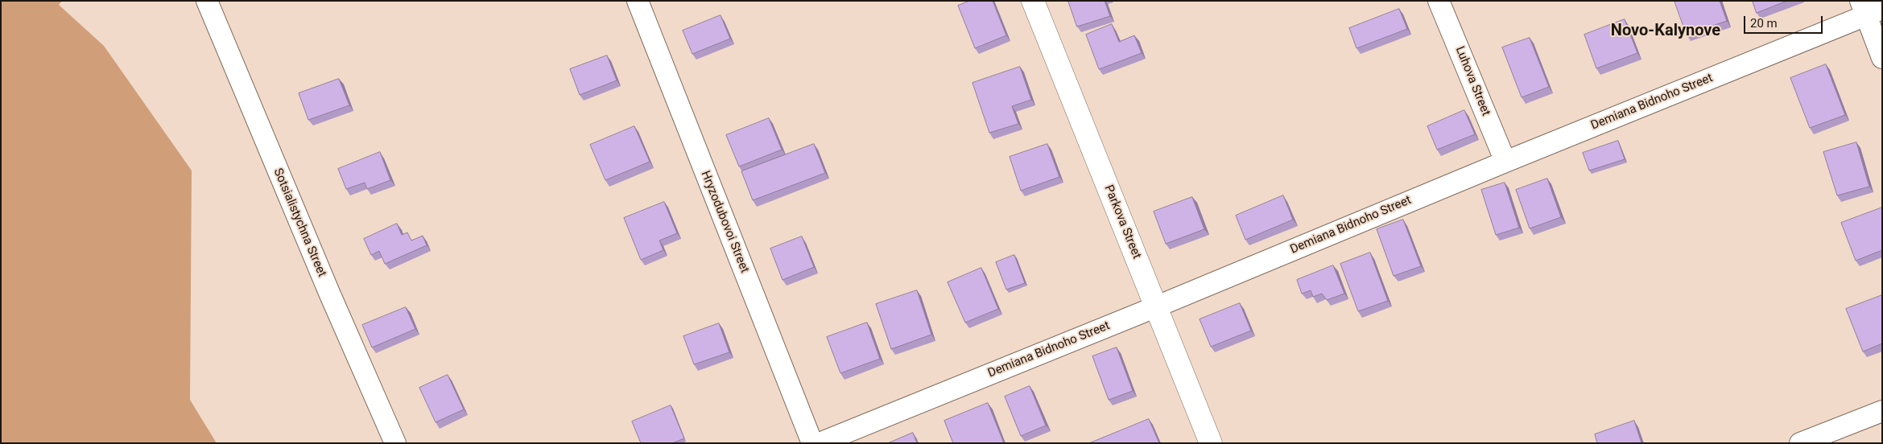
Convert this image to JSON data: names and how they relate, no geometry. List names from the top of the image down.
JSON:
{
  "streets": {
    "street": [
      "Luhova Street",
      "Demiana Bidnoho Street",
      "Hryzodubovoi Street",
      "Parkova Street",
      "Sotsialistychna Street"
    ]
  },
  "crossings": [
    ["Luhova Street", "Demiana Bidnoho Street"],
    ["Demiana Bidnoho Street", "Parkova Street"]
  ],
  "districts": ["Novo-Kalynove"],
  "scale_bar": "20 m"
}
